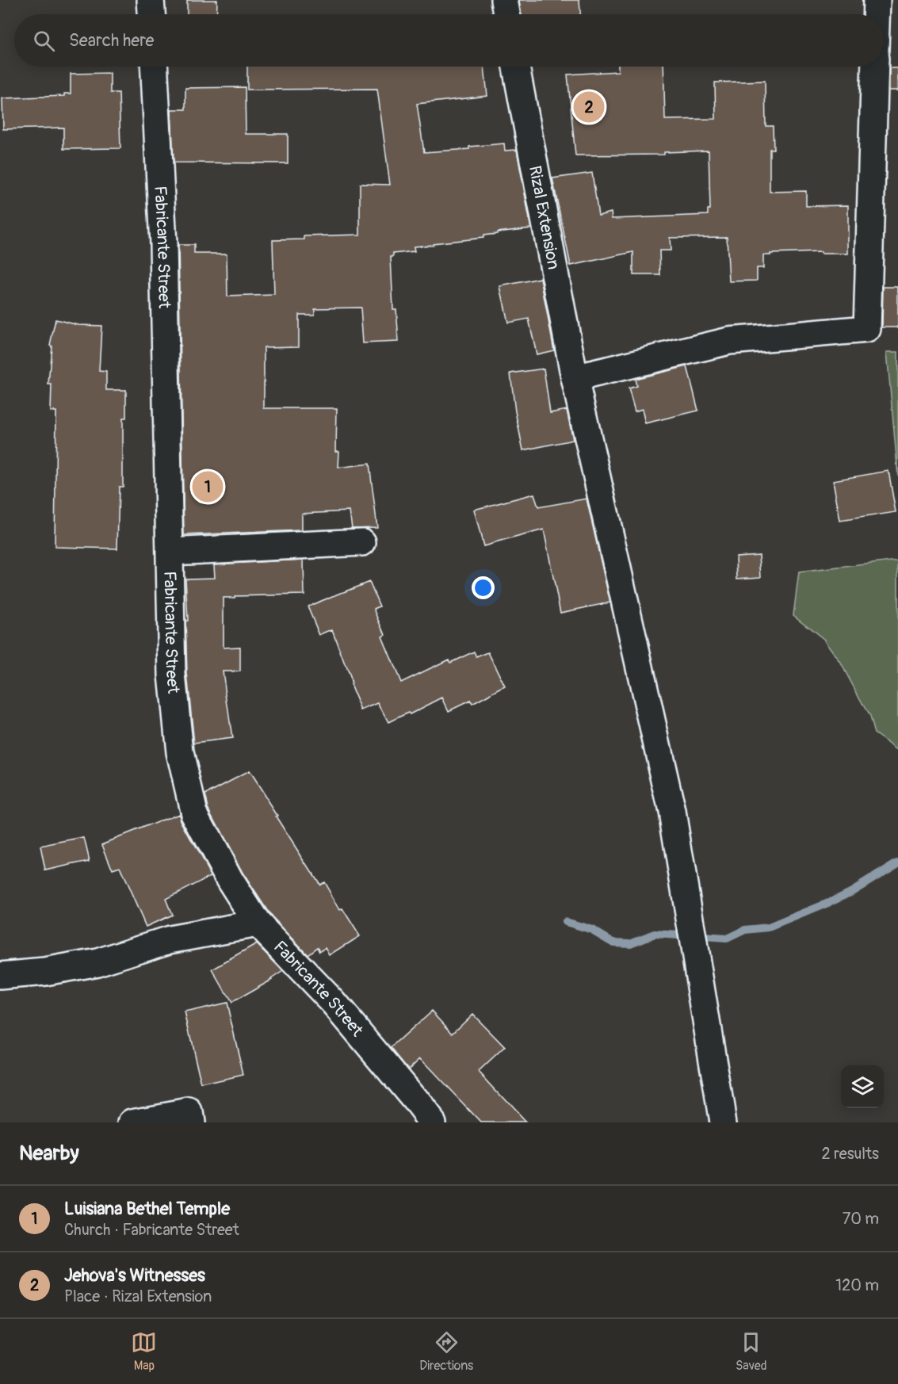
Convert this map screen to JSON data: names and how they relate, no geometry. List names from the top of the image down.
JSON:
{
  "streets": {
    "street": ["Rizal Extension", "Fabricante Street"]
  },
  "page": {
    "search": "Search here",
    "pins": ["2", "1"],
    "heading": ["Nearby", "2 results"],
    "list": [
      {
        "mark": "1",
        "name": "Luisiana Bethel Temple",
        "note": "Church · Fabricante Street",
        "value": "70 m"
      },
      {
        "mark": "2",
        "name": "Jehova's Witnesses",
        "note": "Place · Rizal Extension",
        "value": "120 m"
      }
    ],
    "nav": ["Map", "Directions", "Saved"]
  }
}
